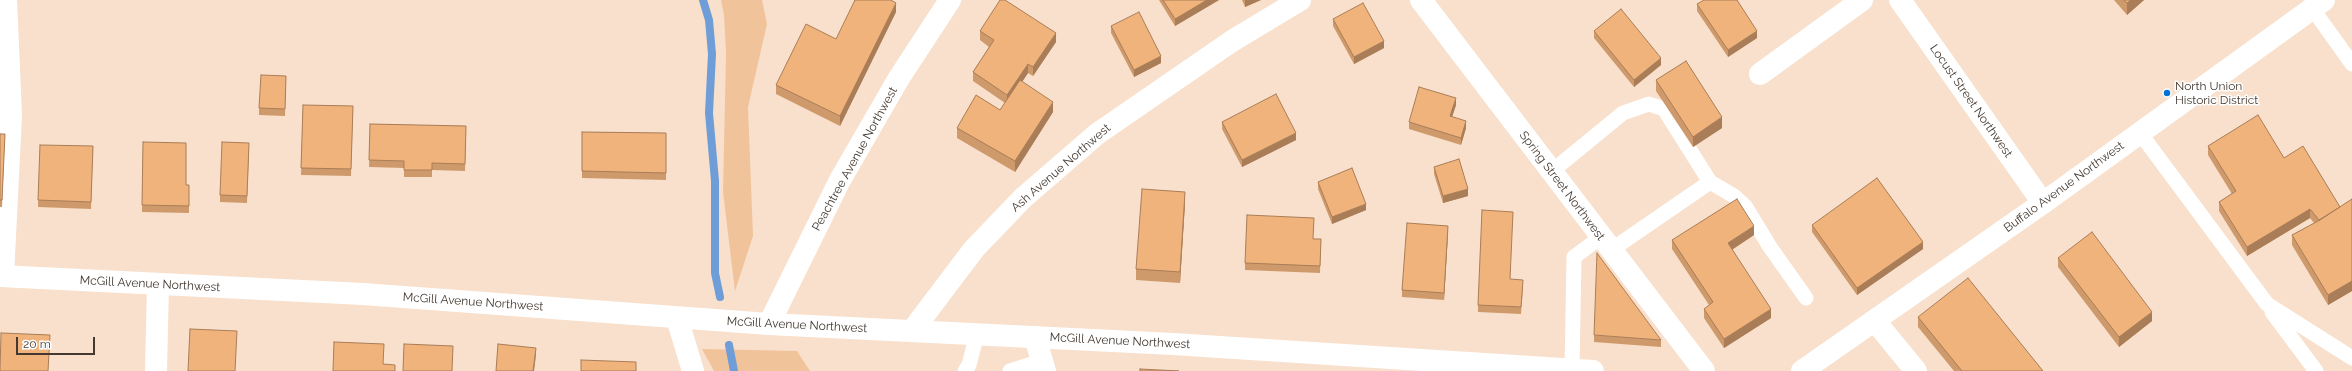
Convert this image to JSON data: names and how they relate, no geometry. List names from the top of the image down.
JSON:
{
  "streets": {
    "street": [
      "Locust Street Northwest",
      "Peachtree Avenue Northwest",
      "Ash Avenue Northwest",
      "Spring Street Northwest",
      "Buffalo Avenue Northwest",
      "McGill Avenue Northwest"
    ]
  },
  "crossings": [
    ["Locust Street Northwest", "Buffalo Avenue Northwest"],
    ["Peachtree Avenue Northwest", "McGill Avenue Northwest"],
    ["Ash Avenue Northwest", "McGill Avenue Northwest"]
  ],
  "places": ["North Union Historic District"],
  "scale_bar": "20 m"
}
